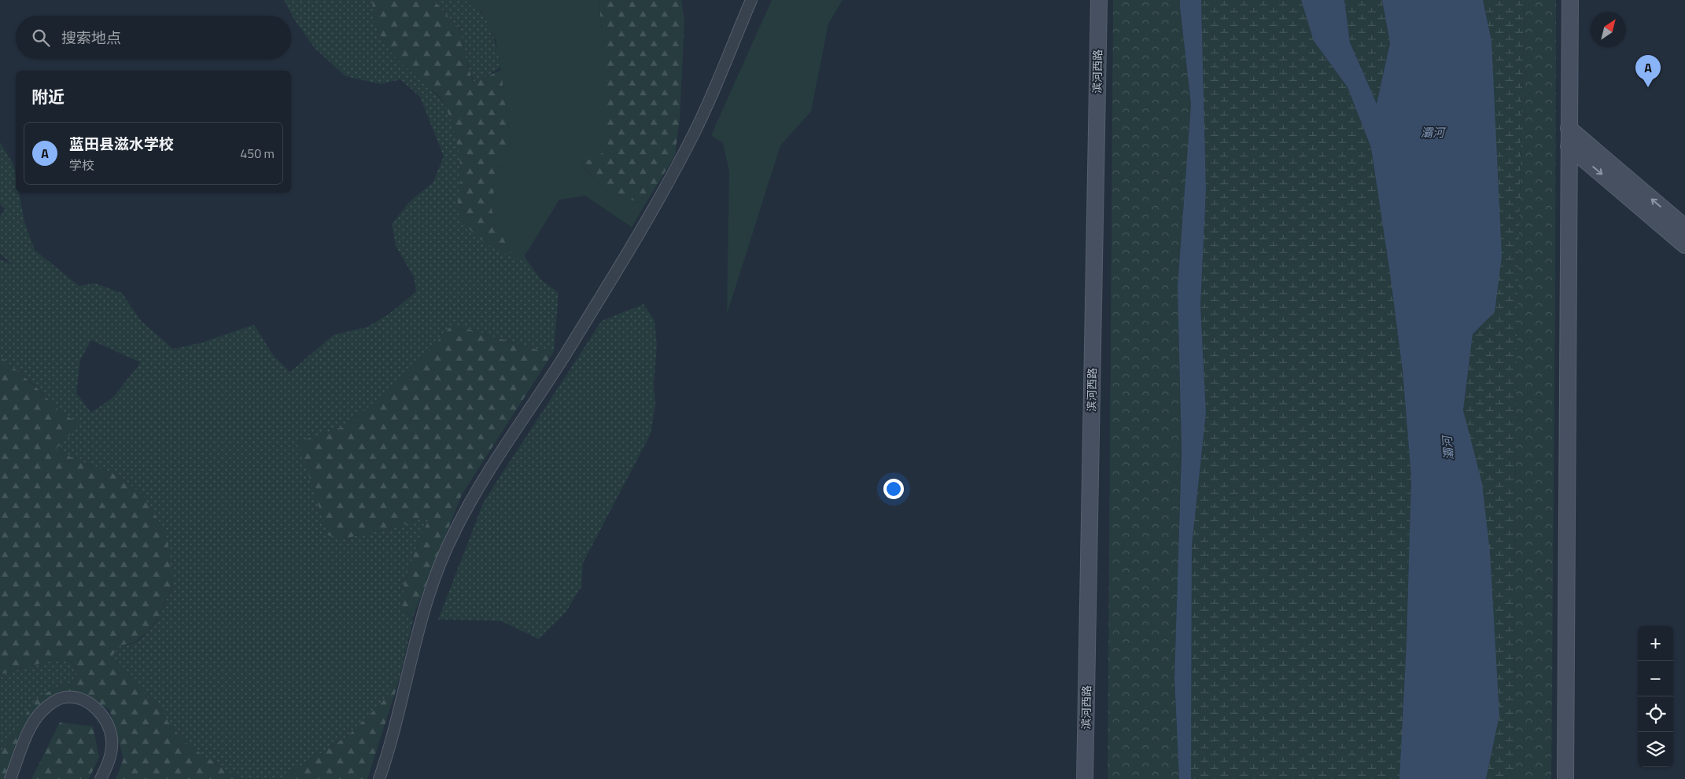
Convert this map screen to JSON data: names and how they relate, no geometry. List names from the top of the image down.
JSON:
{
  "streets": {
    "street": ["滨河西路"]
  },
  "water": ["灞河"],
  "north": "top right",
  "page": {
    "search": "搜索地点",
    "pins": "A",
    "heading": "附近",
    "list": [
      {
        "mark": "A",
        "name": "蓝田县滋水学校",
        "note": "学校",
        "value": "450 m"
      }
    ],
    "map_buttons": ["+", "−"]
  }
}
